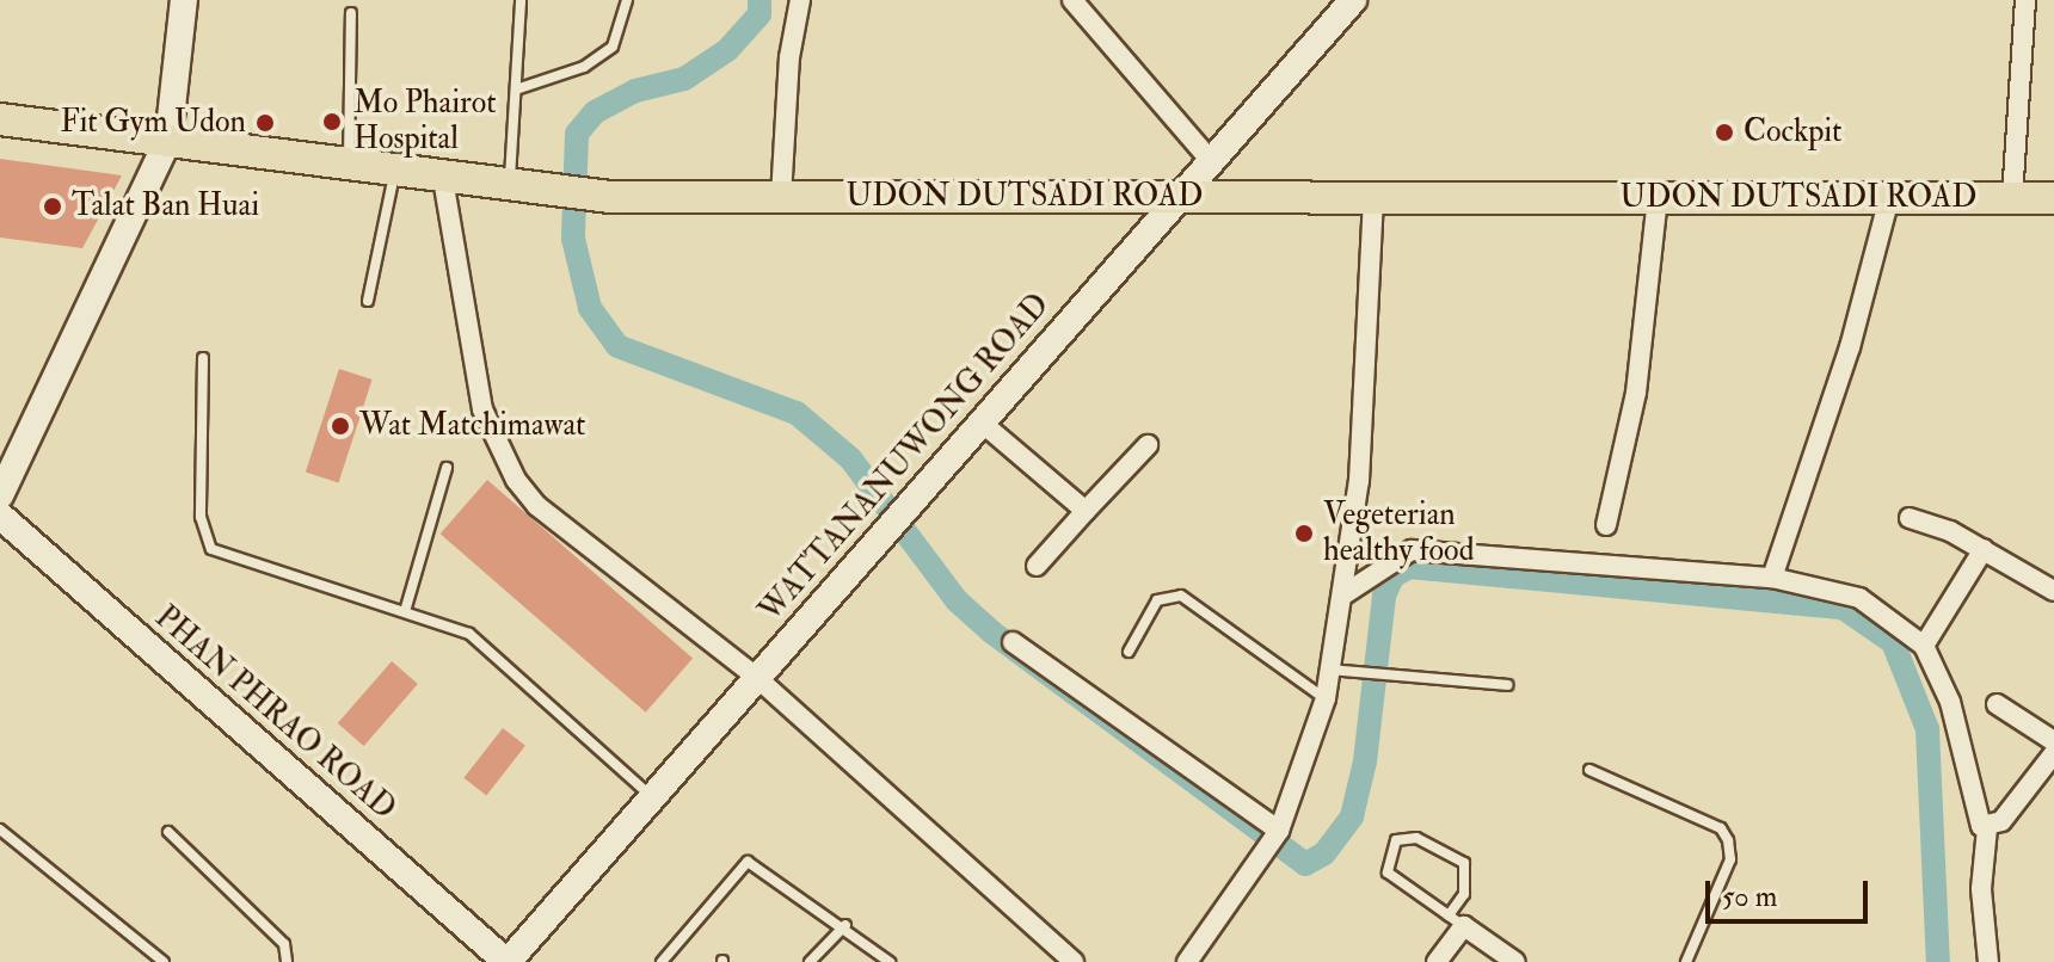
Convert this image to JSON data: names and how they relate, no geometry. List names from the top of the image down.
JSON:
{
  "streets": {
    "main road": ["UDON DUTSADI ROAD"],
    "street": ["WATTANANUWONG ROAD", "PHAN PHRAO ROAD"]
  },
  "crossings": [
    ["UDON DUTSADI ROAD", "WATTANANUWONG ROAD"],
    ["WATTANANUWONG ROAD", "PHAN PHRAO ROAD"]
  ],
  "places": [
    "Mo Phairot Hospital",
    "Fit Gym Udon",
    "Cockpit",
    "Talat Ban Huai",
    "Wat Matchimawat",
    "Vegeterian healthy food"
  ],
  "scale_bar": "50 m"
}
